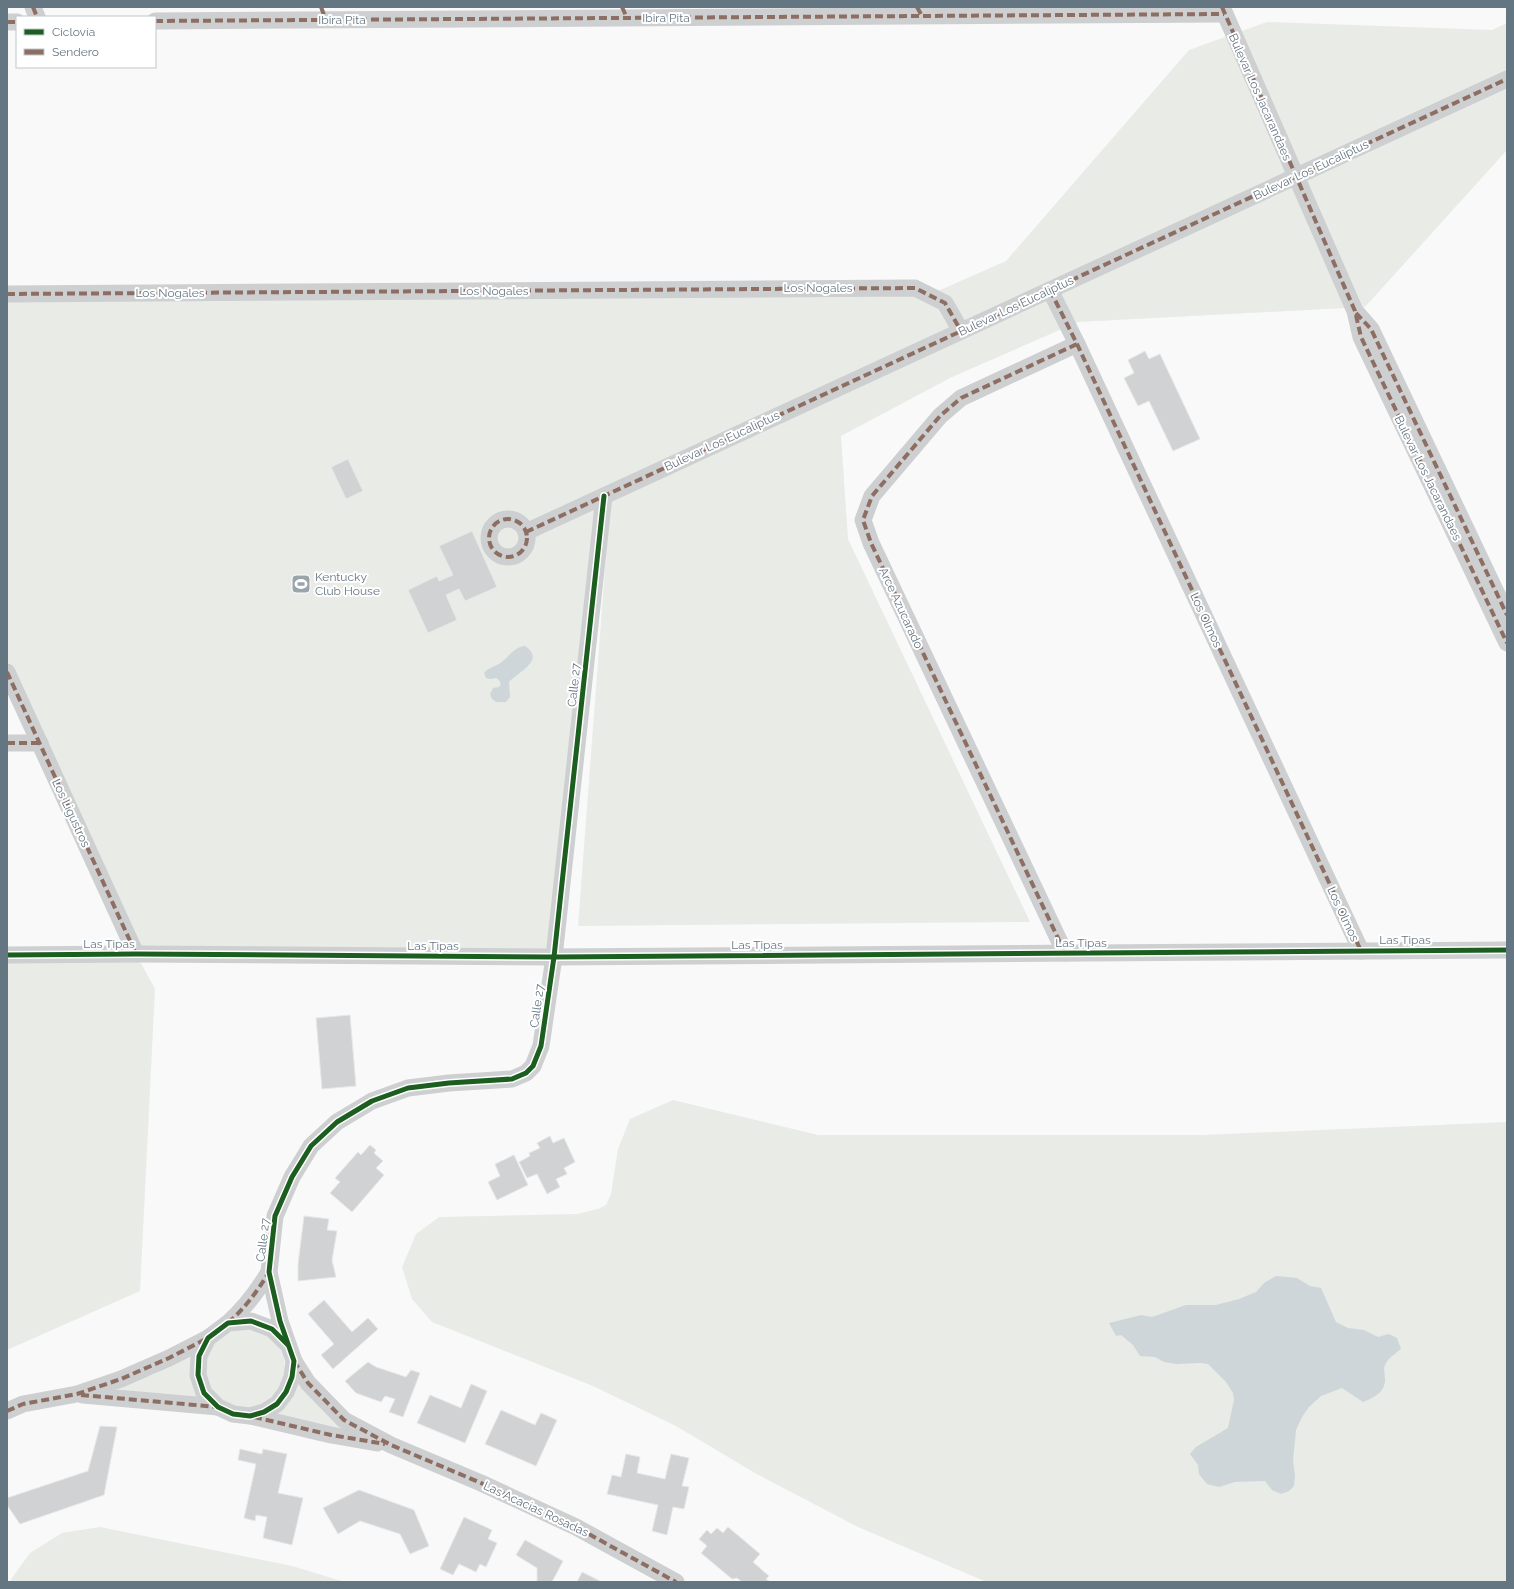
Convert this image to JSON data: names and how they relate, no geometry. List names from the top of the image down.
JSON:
{
  "streets": {
    "street": [
      "Ibira Pita",
      "Bulevar Los Jacarandaes",
      "Bulevar Los Eucaliptus",
      "Los Nogales",
      "Arce Azucarado",
      "Los Olmos",
      "Calle 27",
      "Los Ligustros",
      "Las Tipas",
      "Las Acacias Rosadas"
    ]
  },
  "crossings": [
    ["Ibira Pita", "Bulevar Los Jacarandaes"],
    ["Bulevar Los Jacarandaes", "Bulevar Los Eucaliptus"],
    ["Bulevar Los Eucaliptus", "Los Nogales"],
    ["Bulevar Los Eucaliptus", "Los Olmos"],
    ["Bulevar Los Eucaliptus", "Calle 27"],
    ["Arce Azucarado", "Los Olmos"],
    ["Arce Azucarado", "Las Tipas"],
    ["Los Olmos", "Las Tipas"],
    ["Calle 27", "Las Tipas"],
    ["Calle 27", "Las Acacias Rosadas"],
    ["Los Ligustros", "Las Tipas"]
  ],
  "places": {
    "sports": ["Kentucky Club House"]
  },
  "legend": ["Ciclovía", "Sendero"]
}
